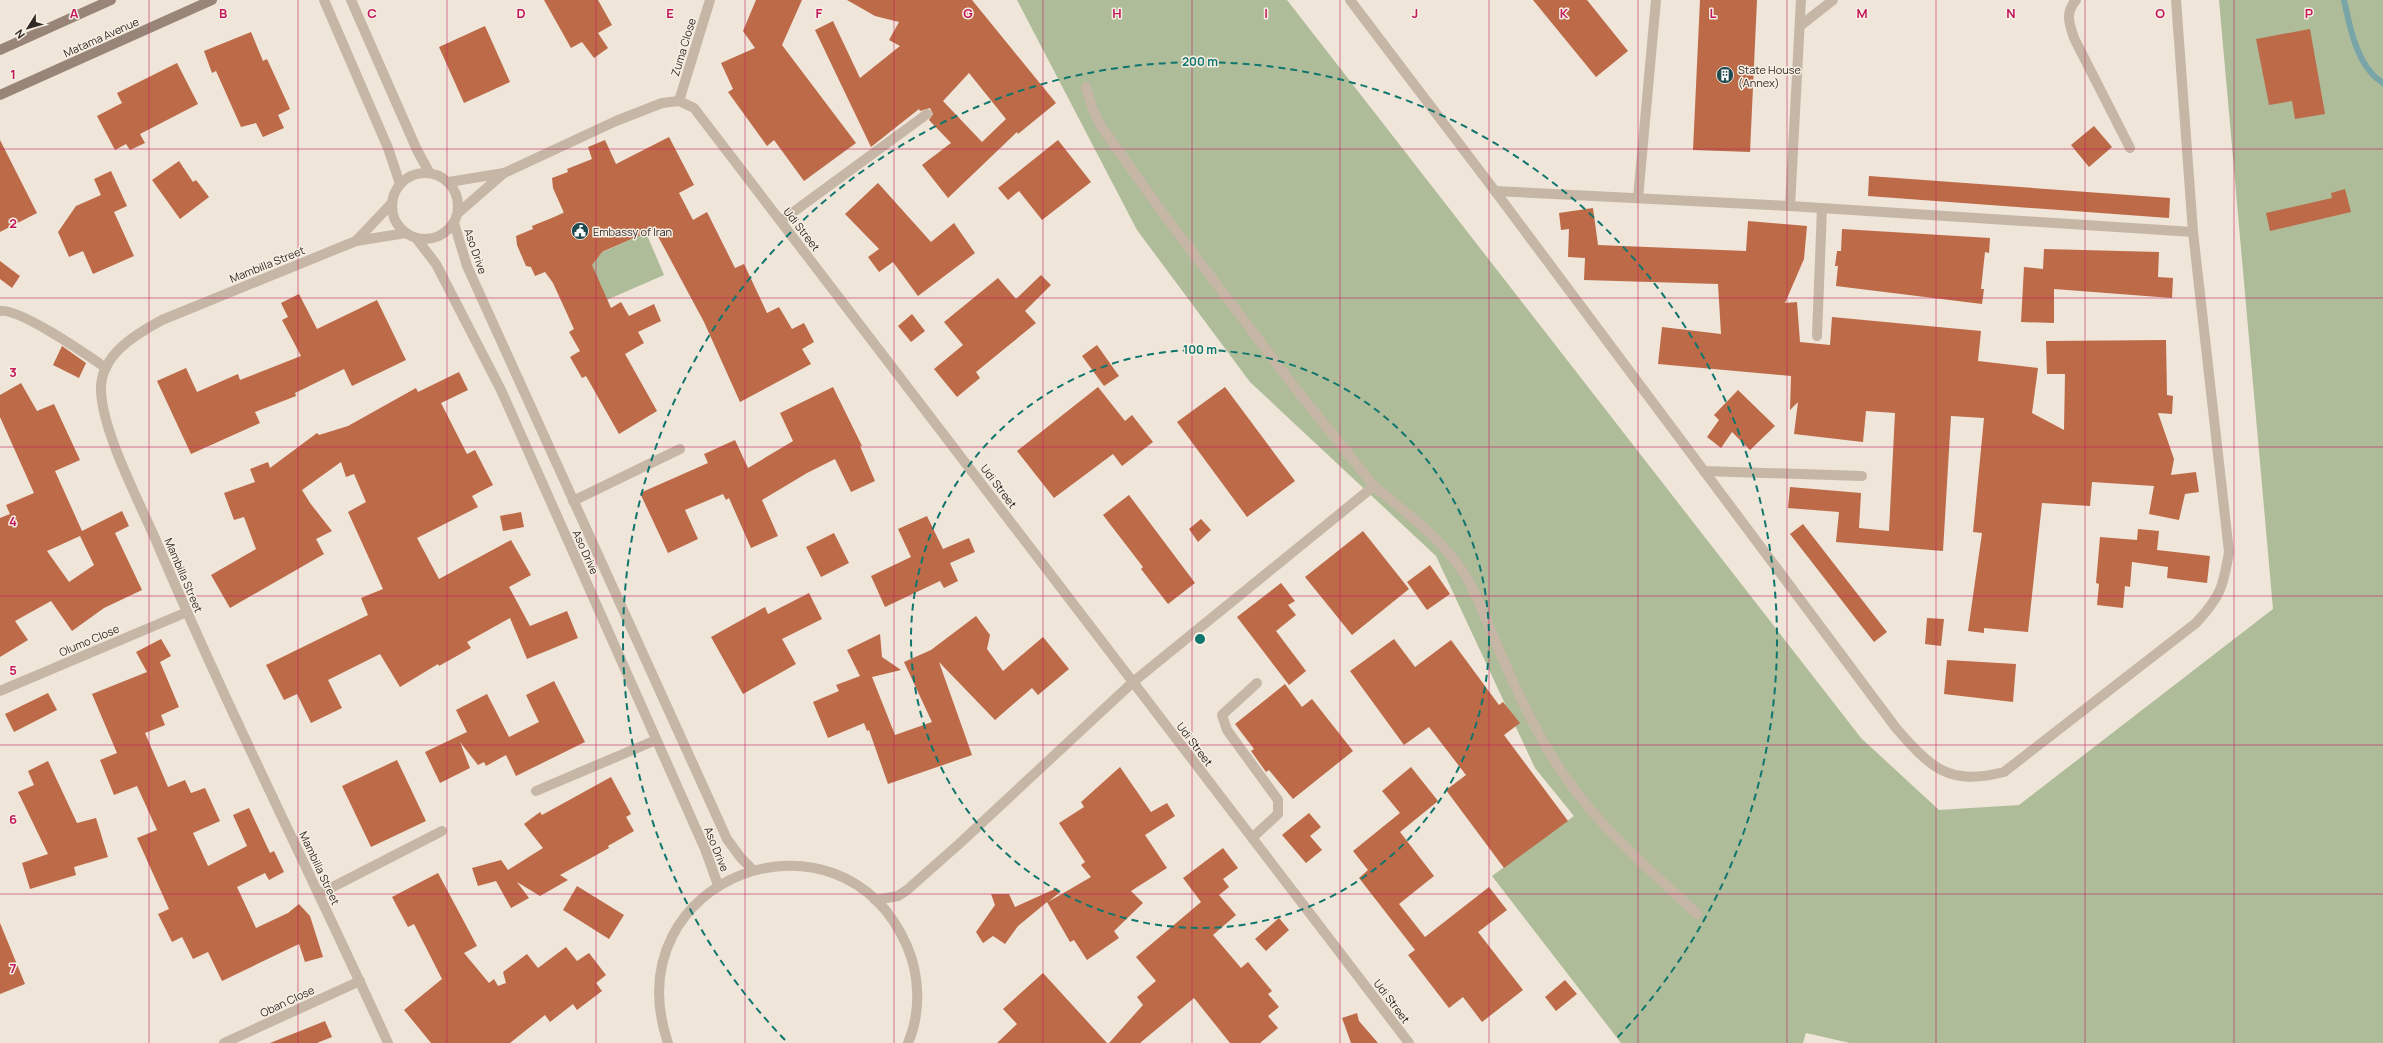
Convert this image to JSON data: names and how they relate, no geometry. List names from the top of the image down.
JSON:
{
  "streets": {
    "main road": ["Matama Avenue"],
    "street": [
      "Zuma Close",
      "Udi Street",
      "Aso Drive",
      "Mambilla Street",
      "Olumo Close",
      "Oban Close"
    ]
  },
  "crossings": [
    ["Zuma Close", "Udi Street"],
    ["Mambilla Street", "Olumo Close"],
    ["Mambilla Street", "Oban Close"]
  ],
  "places": {
    "building": ["State House (Annex)"],
    "public building": ["Embassy of Iran"]
  },
  "north": "bottom left",
  "grid": {
    "columns": [
      "A",
      "B",
      "C",
      "D",
      "E",
      "F",
      "G",
      "H",
      "I",
      "J",
      "K",
      "L",
      "M",
      "N",
      "O",
      "P"
    ],
    "rows": [
      "1",
      "2",
      "3",
      "4",
      "5",
      "6",
      "7"
    ]
  },
  "rings": ["200 m", "100 m"]
}
